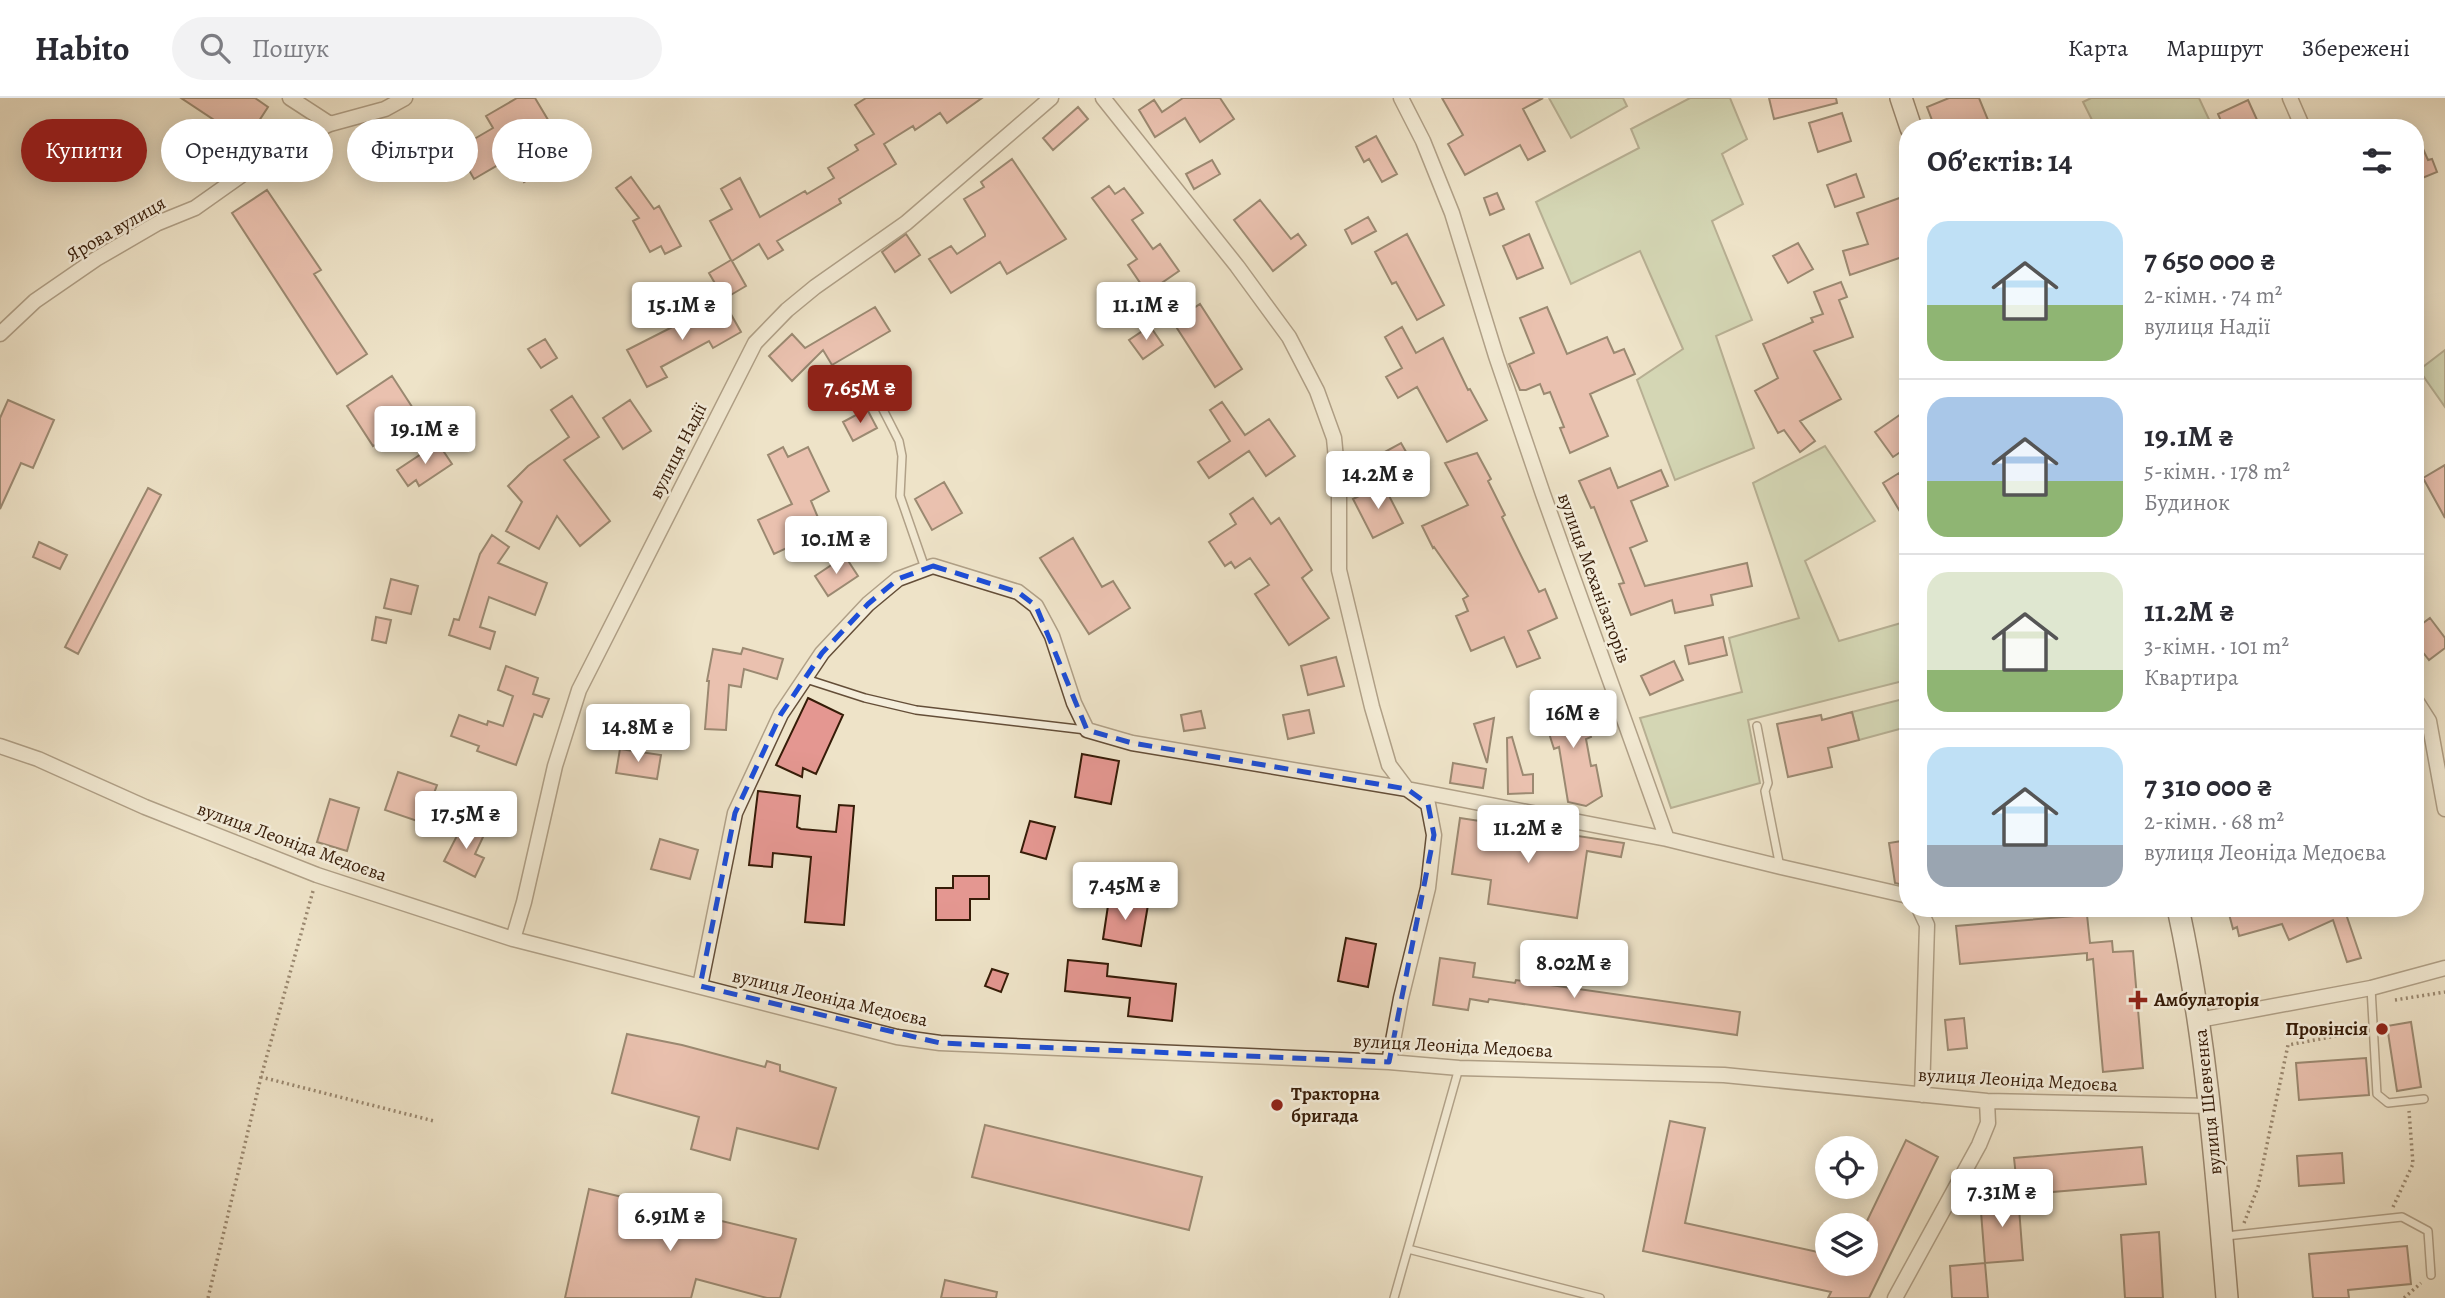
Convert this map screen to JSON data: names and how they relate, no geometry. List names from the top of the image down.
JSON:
{
  "streets": {
    "main road": ["вулиця Шевченка"],
    "street": [
      "Ярова вулиця",
      "вулиця Надії",
      "вулиця Механізаторів",
      "вулиця Леоніда Медоєва"
    ]
  },
  "crossings": [
    ["вулиця Надії", "вулиця Леоніда Медоєва"],
    ["вулиця Леоніда Медоєва", "вулиця Шевченка"]
  ],
  "places": {
    "health": ["Амбулаторія"],
    "other": ["Провінсія", "Тракторна бригада"]
  },
  "page": {
    "header": "Habito",
    "search": "Пошук",
    "nav": ["Карта", "Маршрут", "Збережені"],
    "chip": [
      "Купити",
      "Орендувати",
      "Фільтри",
      "Нове"
    ],
    "heading": "Об’єктів: 14",
    "list": [
      {
        "name": "7 650 000 ₴",
        "note": "2-кімн. · 74 m² · вулиця Надії"
      },
      {
        "name": "19.1M ₴",
        "note": "5-кімн. · 178 m² · Будинок"
      },
      {
        "name": "11.2M ₴",
        "note": "3-кімн. · 101 m² · Квартира"
      },
      {
        "name": "7 310 000 ₴",
        "note": "2-кімн. · 68 m² · вулиця Леоніда Медоєва"
      }
    ],
    "price": [
      "15.1M ₴",
      "11.1M ₴",
      "7.65M ₴",
      "19.1M ₴",
      "14.2M ₴",
      "10.1M ₴",
      "16M ₴",
      "14.8M ₴",
      "17.5M ₴",
      "11.2M ₴",
      "7.45M ₴",
      "8.02M ₴",
      "7.31M ₴",
      "6.91M ₴"
    ]
  }
}
